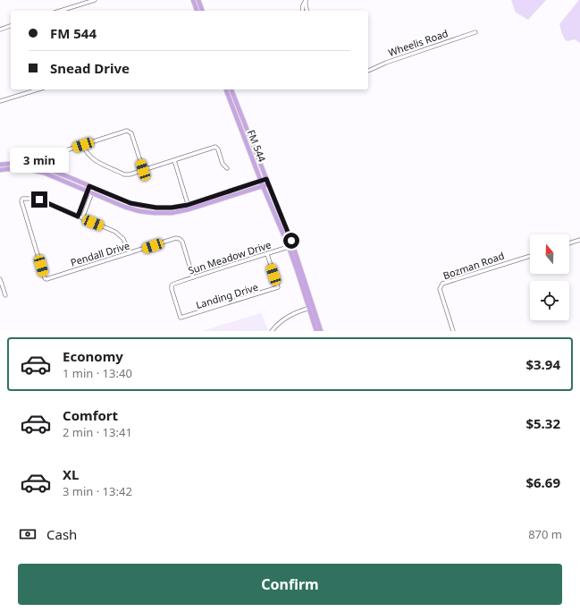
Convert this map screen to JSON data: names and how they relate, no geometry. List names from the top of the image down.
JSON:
{
  "streets": {
    "main road": ["FM 544"],
    "street": [
      "Wheelis Road",
      "Pendall Drive",
      "Sun Meadow Drive",
      "Bozman Road",
      "Landing Drive"
    ]
  },
  "crossings": [
    ["FM 544", "Sun Meadow Drive"],
    ["Pendall Drive", "Sun Meadow Drive"],
    ["Sun Meadow Drive", "Landing Drive"]
  ],
  "north": "top",
  "page": {
    "banner": ["FM 544", "Snead Drive"],
    "bubble": "3 min",
    "list": [
      {
        "name": "Economy",
        "note": "1 min · 13:40",
        "value": "$3.94"
      },
      {
        "name": "Comfort",
        "note": "2 min · 13:41",
        "value": "$5.32"
      },
      {
        "name": "XL",
        "note": "3 min · 13:42",
        "value": "$6.69"
      }
    ],
    "pay": ["Cash", "870 m"],
    "buttons": "Confirm"
  }
}
